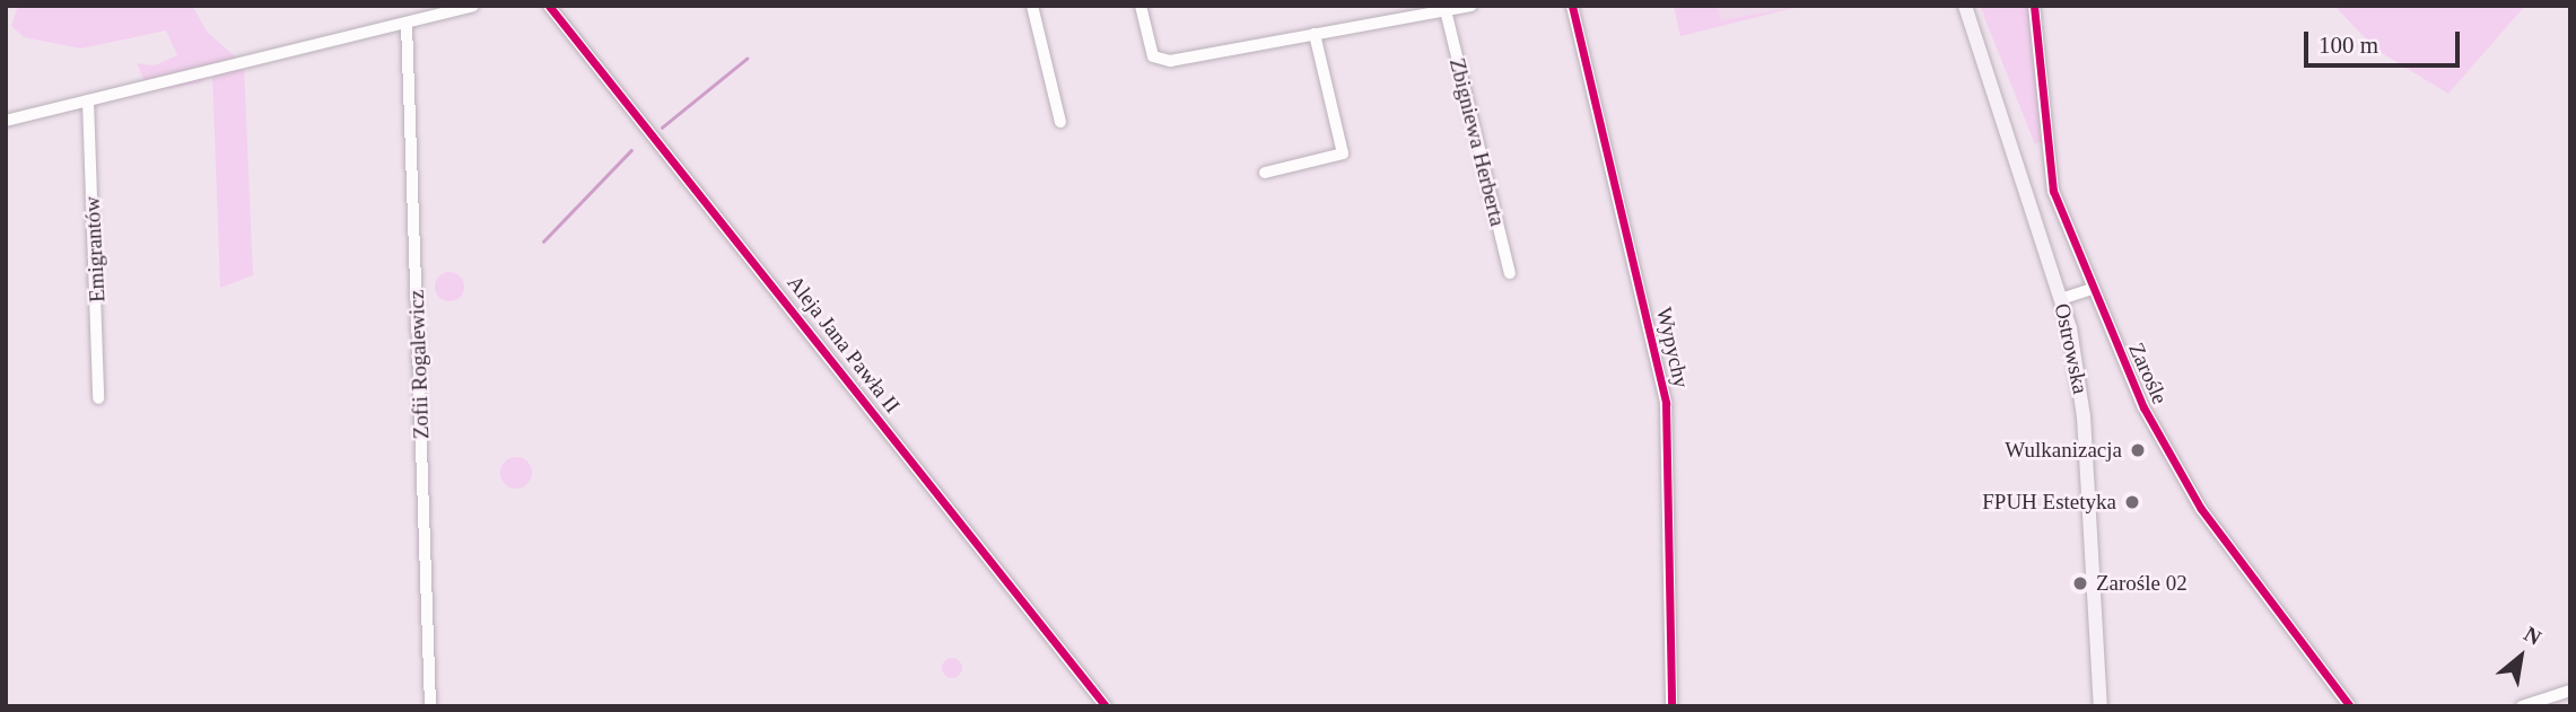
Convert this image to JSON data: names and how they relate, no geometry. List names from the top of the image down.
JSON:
{
  "streets": {
    "main road": ["Ostrowska"],
    "street": [
      "Zbigniewa Herberta",
      "Emigrantów",
      "Aleja Jana Pawła II",
      "Wypychy",
      "Zofii Rogalewicz",
      "Zarośle"
    ]
  },
  "places": ["Wulkanizacja", "FPUH Estetyka", "Zarośle 02"],
  "scale_bar": "100 m",
  "north": "top right"
}
